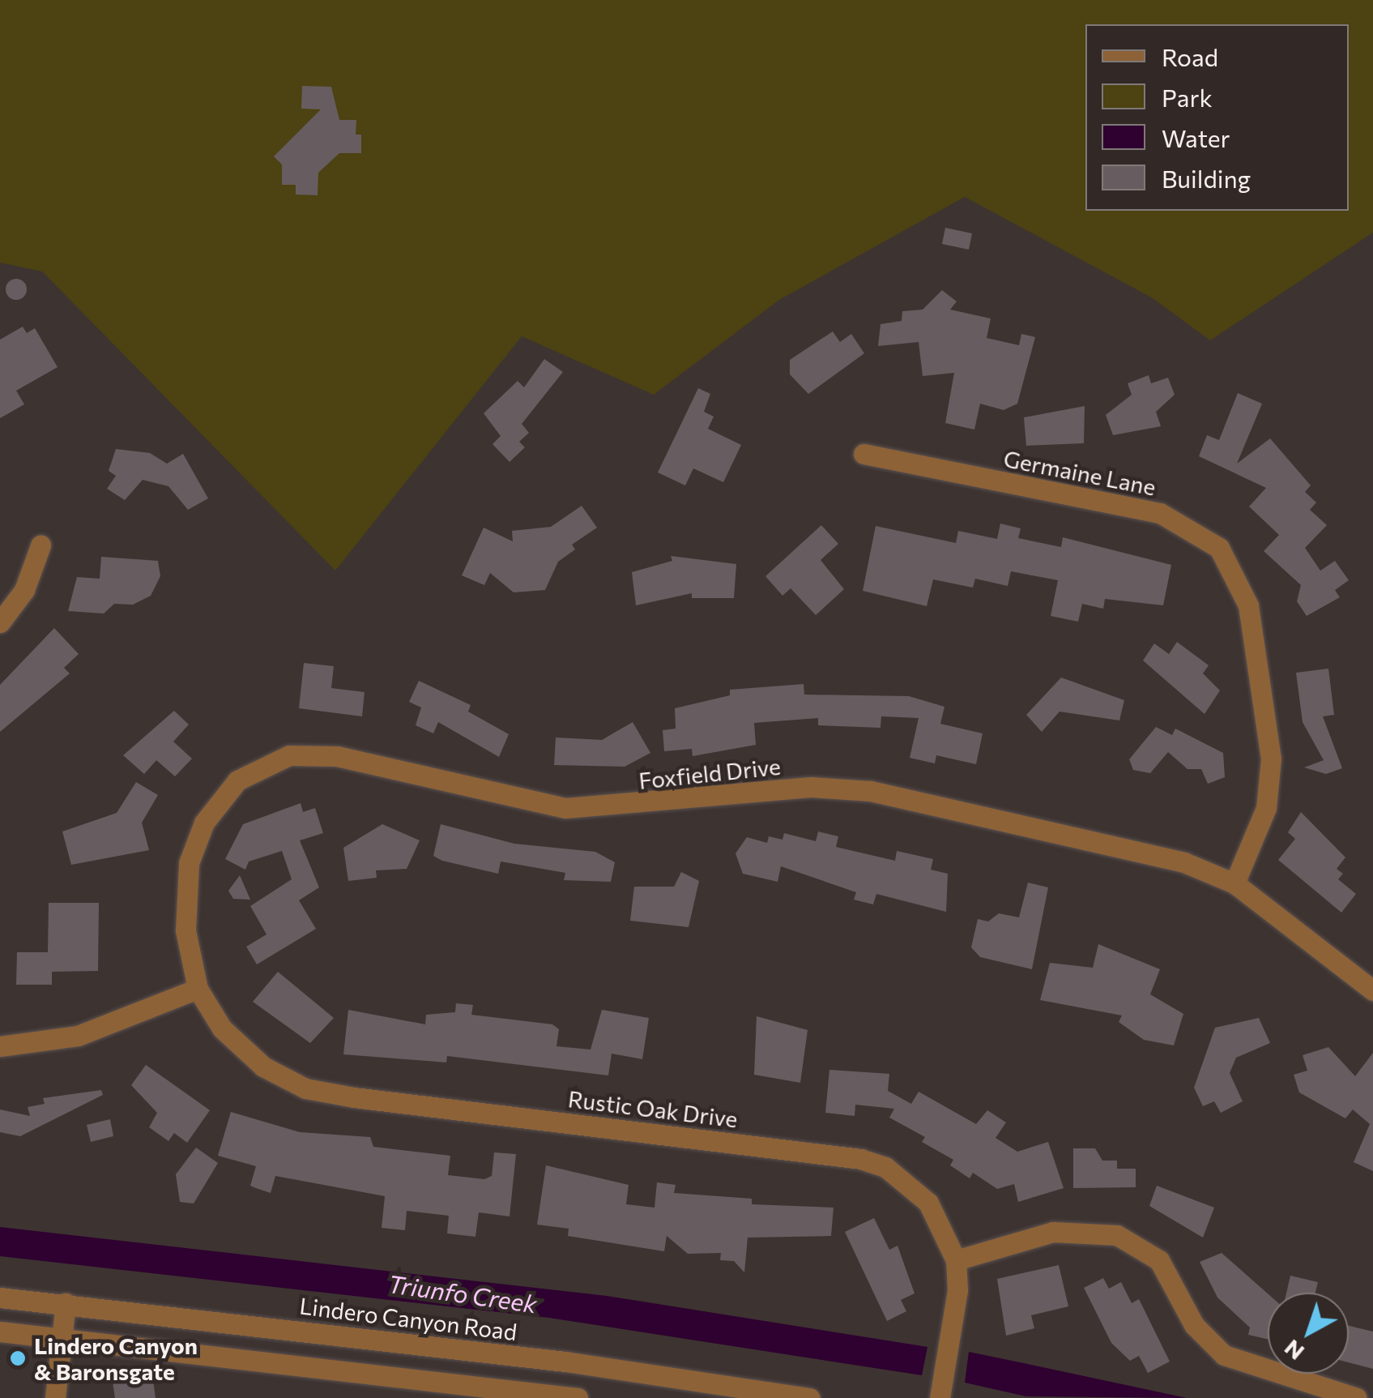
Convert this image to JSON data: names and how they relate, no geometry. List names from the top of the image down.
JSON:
{
  "streets": {
    "street": [
      "Germaine Lane",
      "Foxfield Drive",
      "Rustic Oak Drive",
      "Lindero Canyon Road"
    ]
  },
  "crossings": [
    ["Germaine Lane", "Foxfield Drive"],
    ["Foxfield Drive", "Rustic Oak Drive"]
  ],
  "water": ["Triunfo Creek"],
  "places": ["Lindero Canyon & Baronsgate"],
  "legend": [
    "Road",
    "Park",
    "Water",
    "Building"
  ],
  "north": "bottom left"
}
